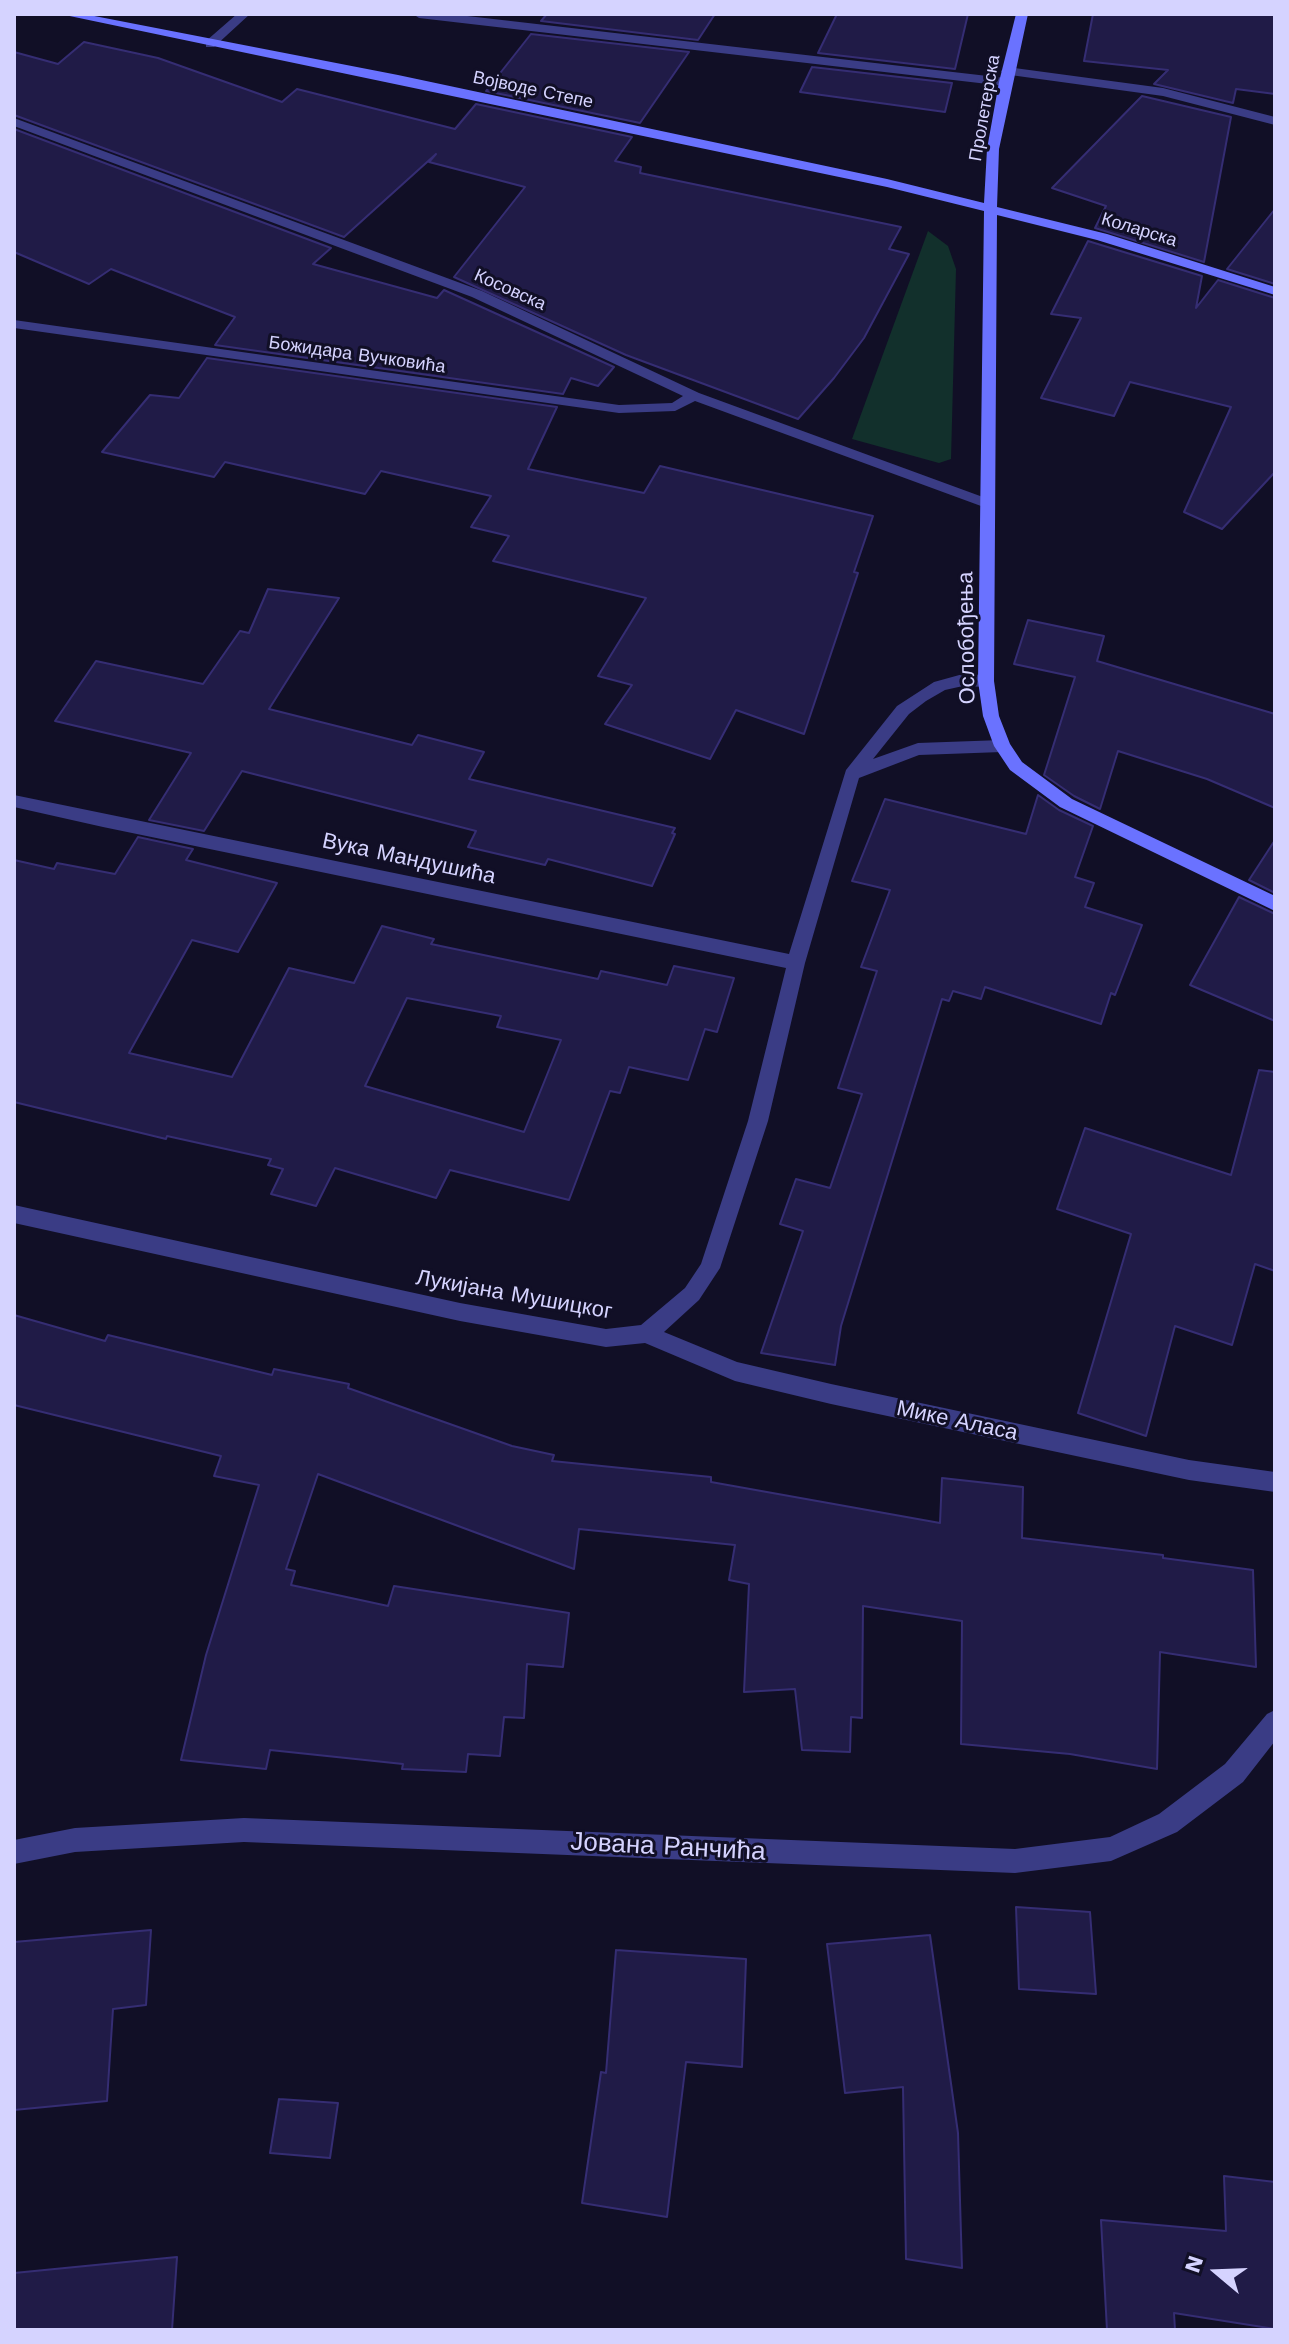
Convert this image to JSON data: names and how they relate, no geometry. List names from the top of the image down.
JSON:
{
  "streets": {
    "street": [
      "Војводе Степе",
      "Пролетерска",
      "Коларска",
      "Косовска",
      "Божидара Вучковића",
      "Ослобођења",
      "Вука Мандушића",
      "Лукијана Мушицког",
      "Мике Аласа",
      "Јована Ранчића"
    ]
  },
  "crossings": [
    ["Војводе Степе", "Пролетерска"],
    ["Војводе Степе", "Коларска"],
    ["Војводе Степе", "Ослобођења"],
    ["Пролетерска", "Коларска"],
    ["Пролетерска", "Ослобођења"],
    ["Коларска", "Ослобођења"],
    ["Косовска", "Божидара Вучковића"],
    ["Косовска", "Ослобођења"],
    ["Лукијана Мушицког", "Мике Аласа"]
  ],
  "north": "left"
}
